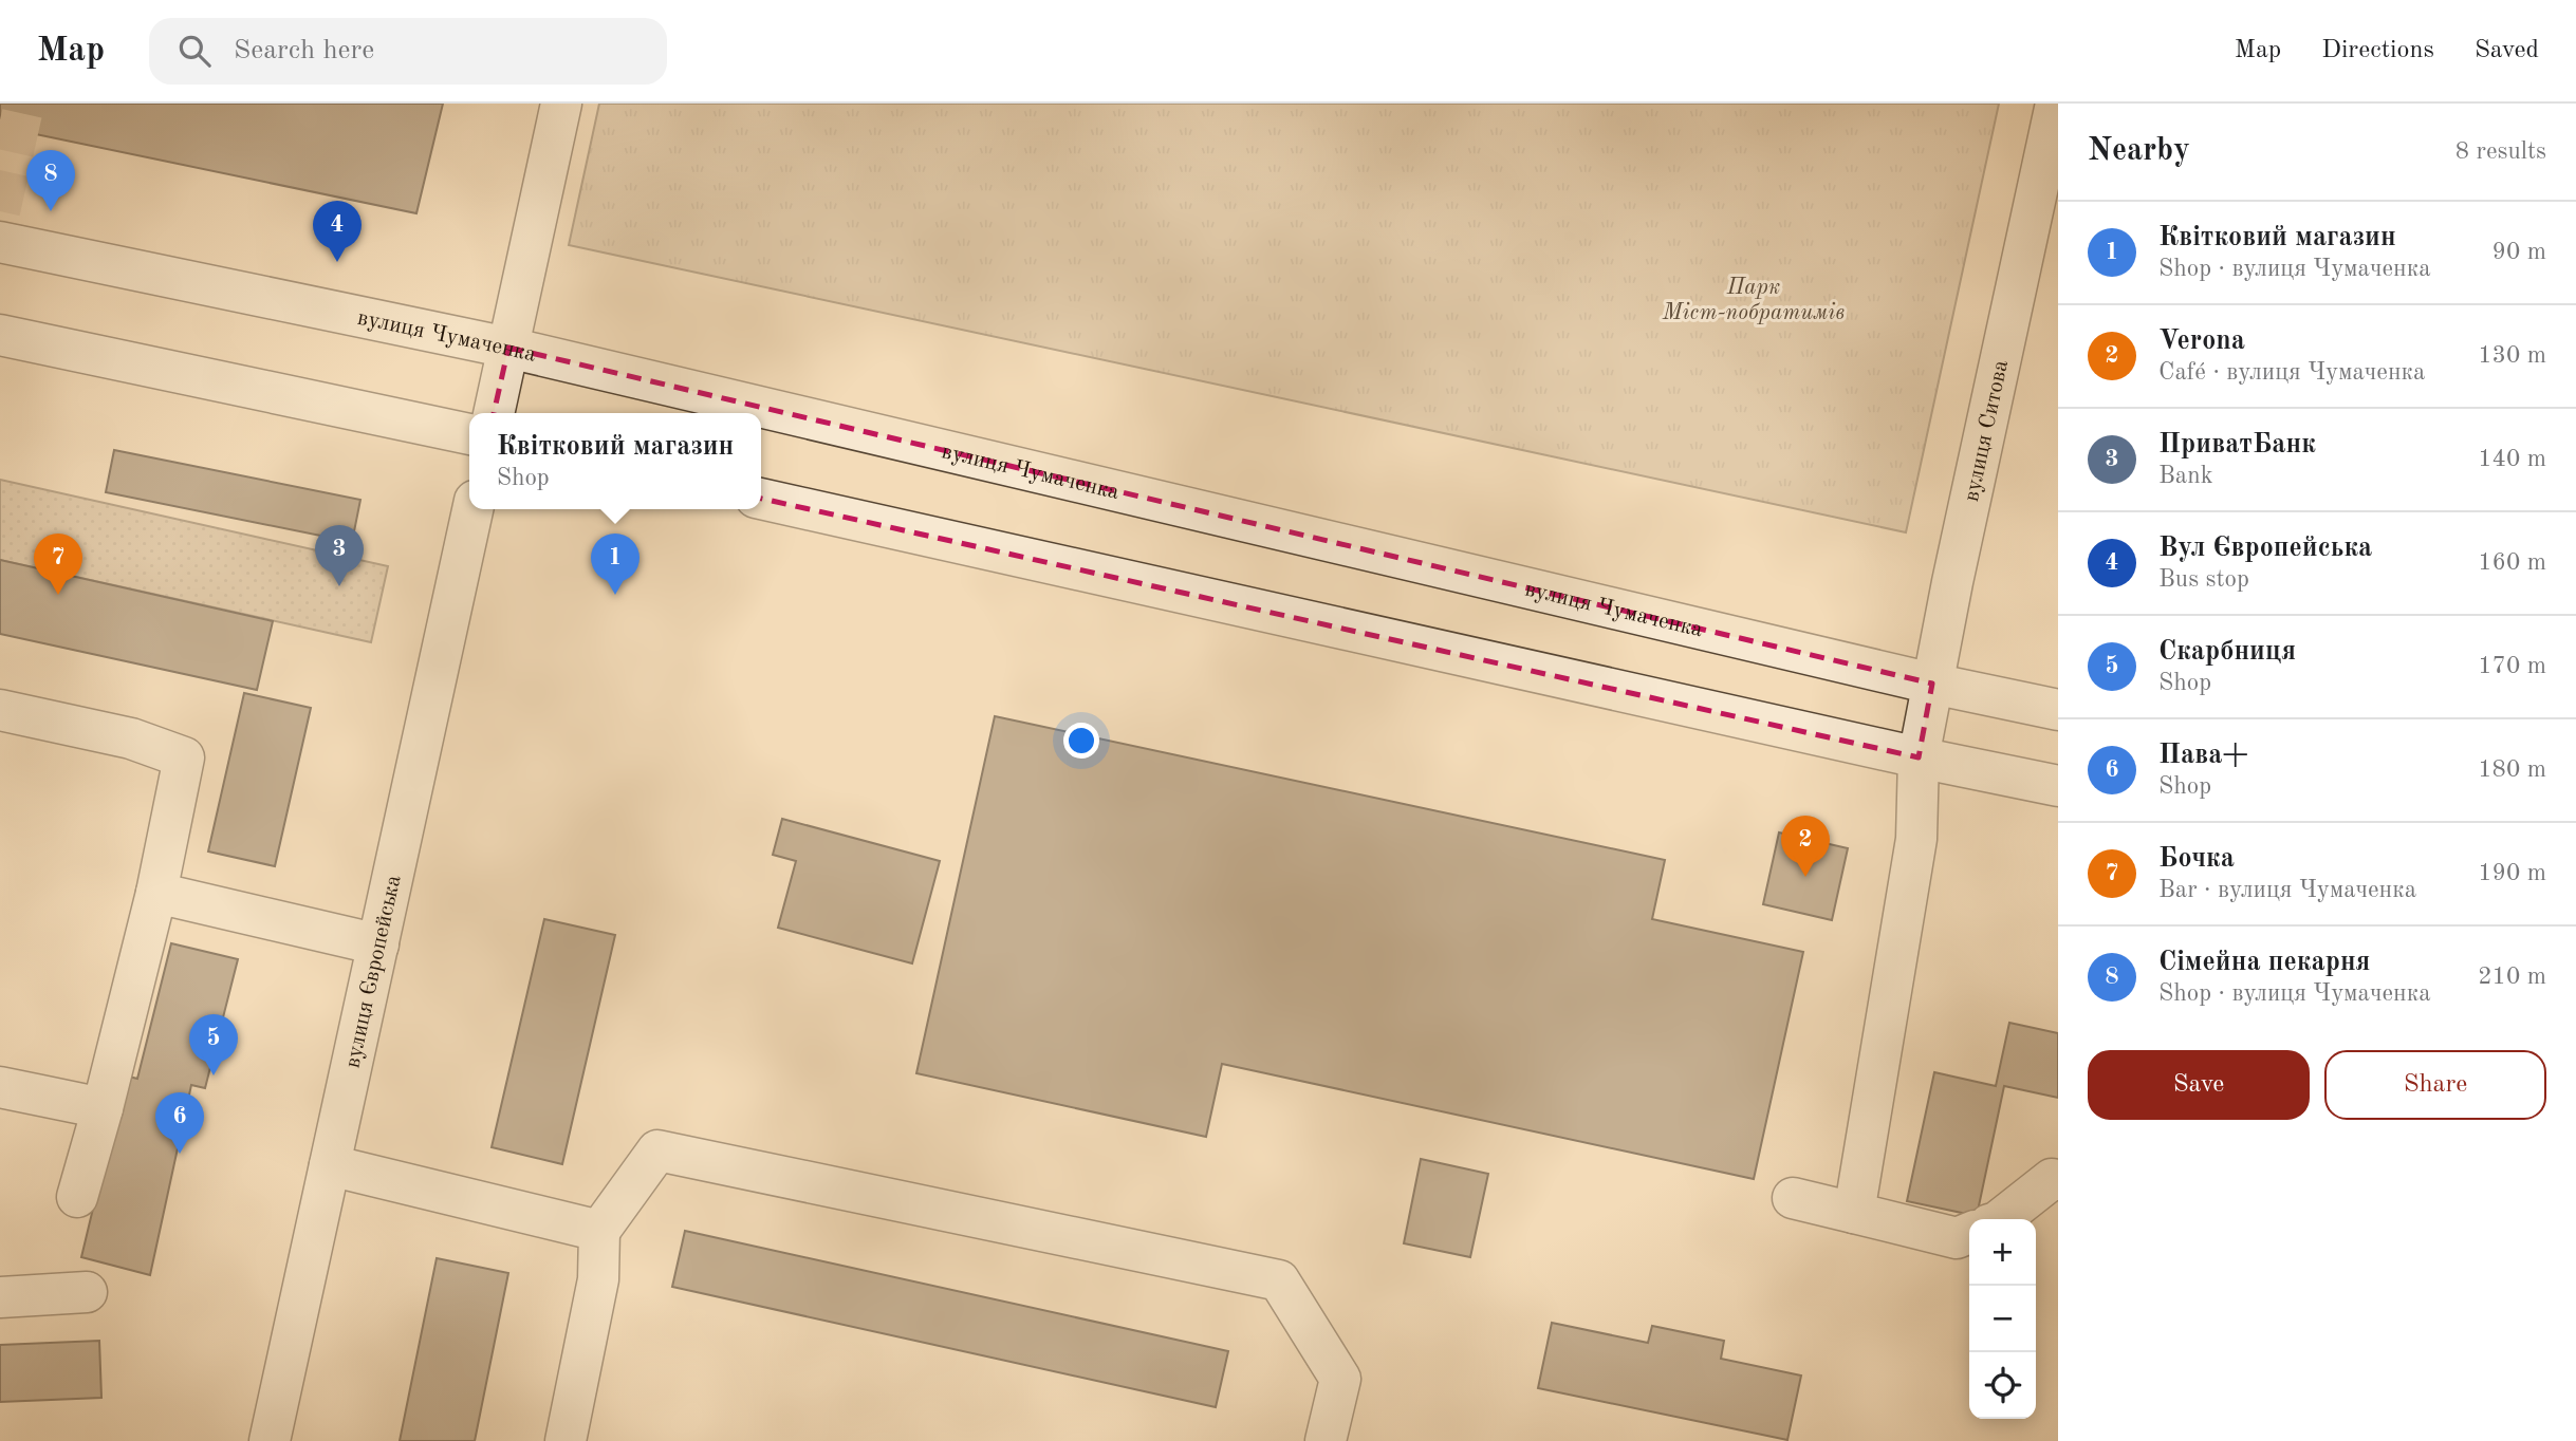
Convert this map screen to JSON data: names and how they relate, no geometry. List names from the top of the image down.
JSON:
{
  "streets": {
    "street": ["вулиця Чумаченка", "вулиця Ситова", "вулиця Європейська"]
  },
  "crossings": [
    ["вулиця Чумаченка", "вулиця Ситова"]
  ],
  "parks": ["Парк Міст-побратимів"],
  "page": {
    "header": "Map",
    "search": "Search here",
    "nav": ["Map", "Directions", "Saved"],
    "heading": ["Nearby", "8 results"],
    "pins": [
      "8",
      "4",
      "3",
      "1",
      "7",
      "2",
      "5",
      "6"
    ],
    "list": [
      {
        "mark": "1",
        "name": "Квітковий магазин",
        "note": "Shop · вулиця Чумаченка",
        "value": "90 m"
      },
      {
        "mark": "2",
        "name": "Verona",
        "note": "Café · вулиця Чумаченка",
        "value": "130 m"
      },
      {
        "mark": "3",
        "name": "ПриватБанк",
        "note": "Bank",
        "value": "140 m"
      },
      {
        "mark": "4",
        "name": "Вул Європейська",
        "note": "Bus stop",
        "value": "160 m"
      },
      {
        "mark": "5",
        "name": "Скарбниця",
        "note": "Shop",
        "value": "170 m"
      },
      {
        "mark": "6",
        "name": "Пава+",
        "note": "Shop",
        "value": "180 m"
      },
      {
        "mark": "7",
        "name": "Бочка",
        "note": "Bar · вулиця Чумаченка",
        "value": "190 m"
      },
      {
        "mark": "8",
        "name": "Сімейна пекарня",
        "note": "Shop · вулиця Чумаченка",
        "value": "210 m"
      }
    ],
    "popup": ["Квітковий магазин", "Shop"],
    "buttons": ["Save", "Share"],
    "map_buttons": ["+", "−"]
  }
}
